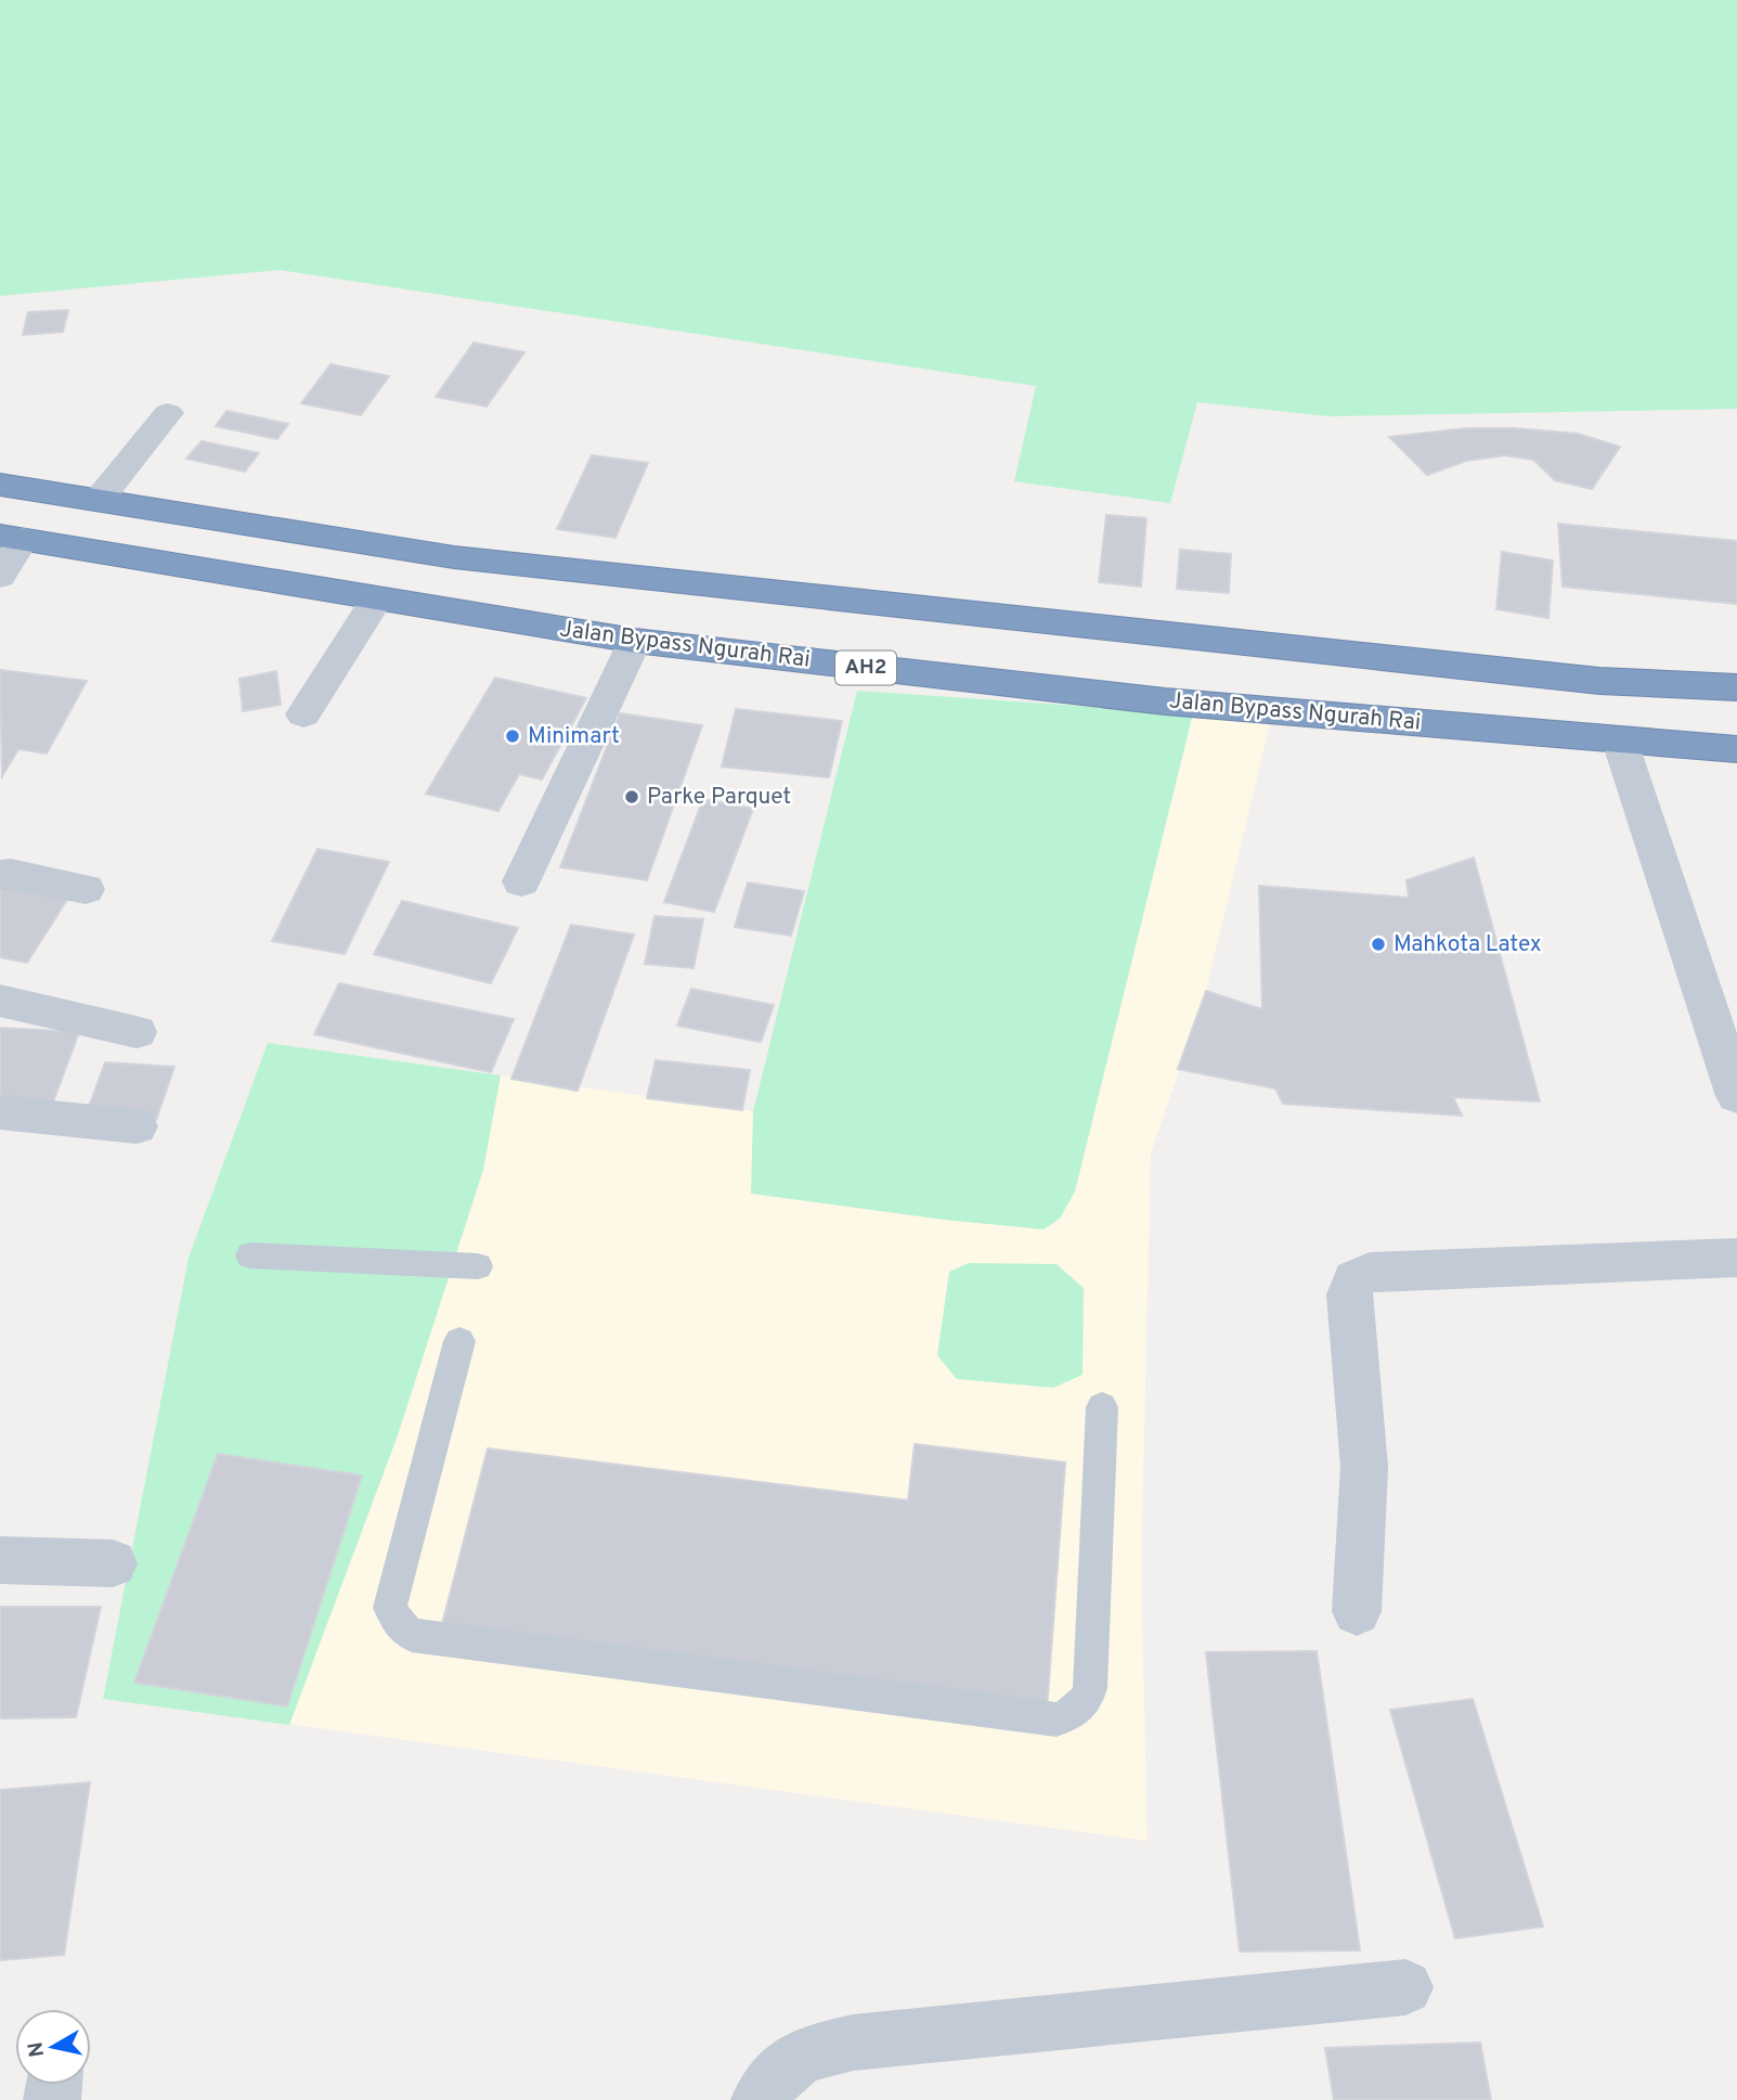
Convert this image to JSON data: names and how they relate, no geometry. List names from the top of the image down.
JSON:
{
  "streets": {
    "highway": ["Jalan Bypass Ngurah Rai", "AH2"]
  },
  "places": ["Minimart", "Parke Parquet", "Mahkota Latex"],
  "north": "left"
}
